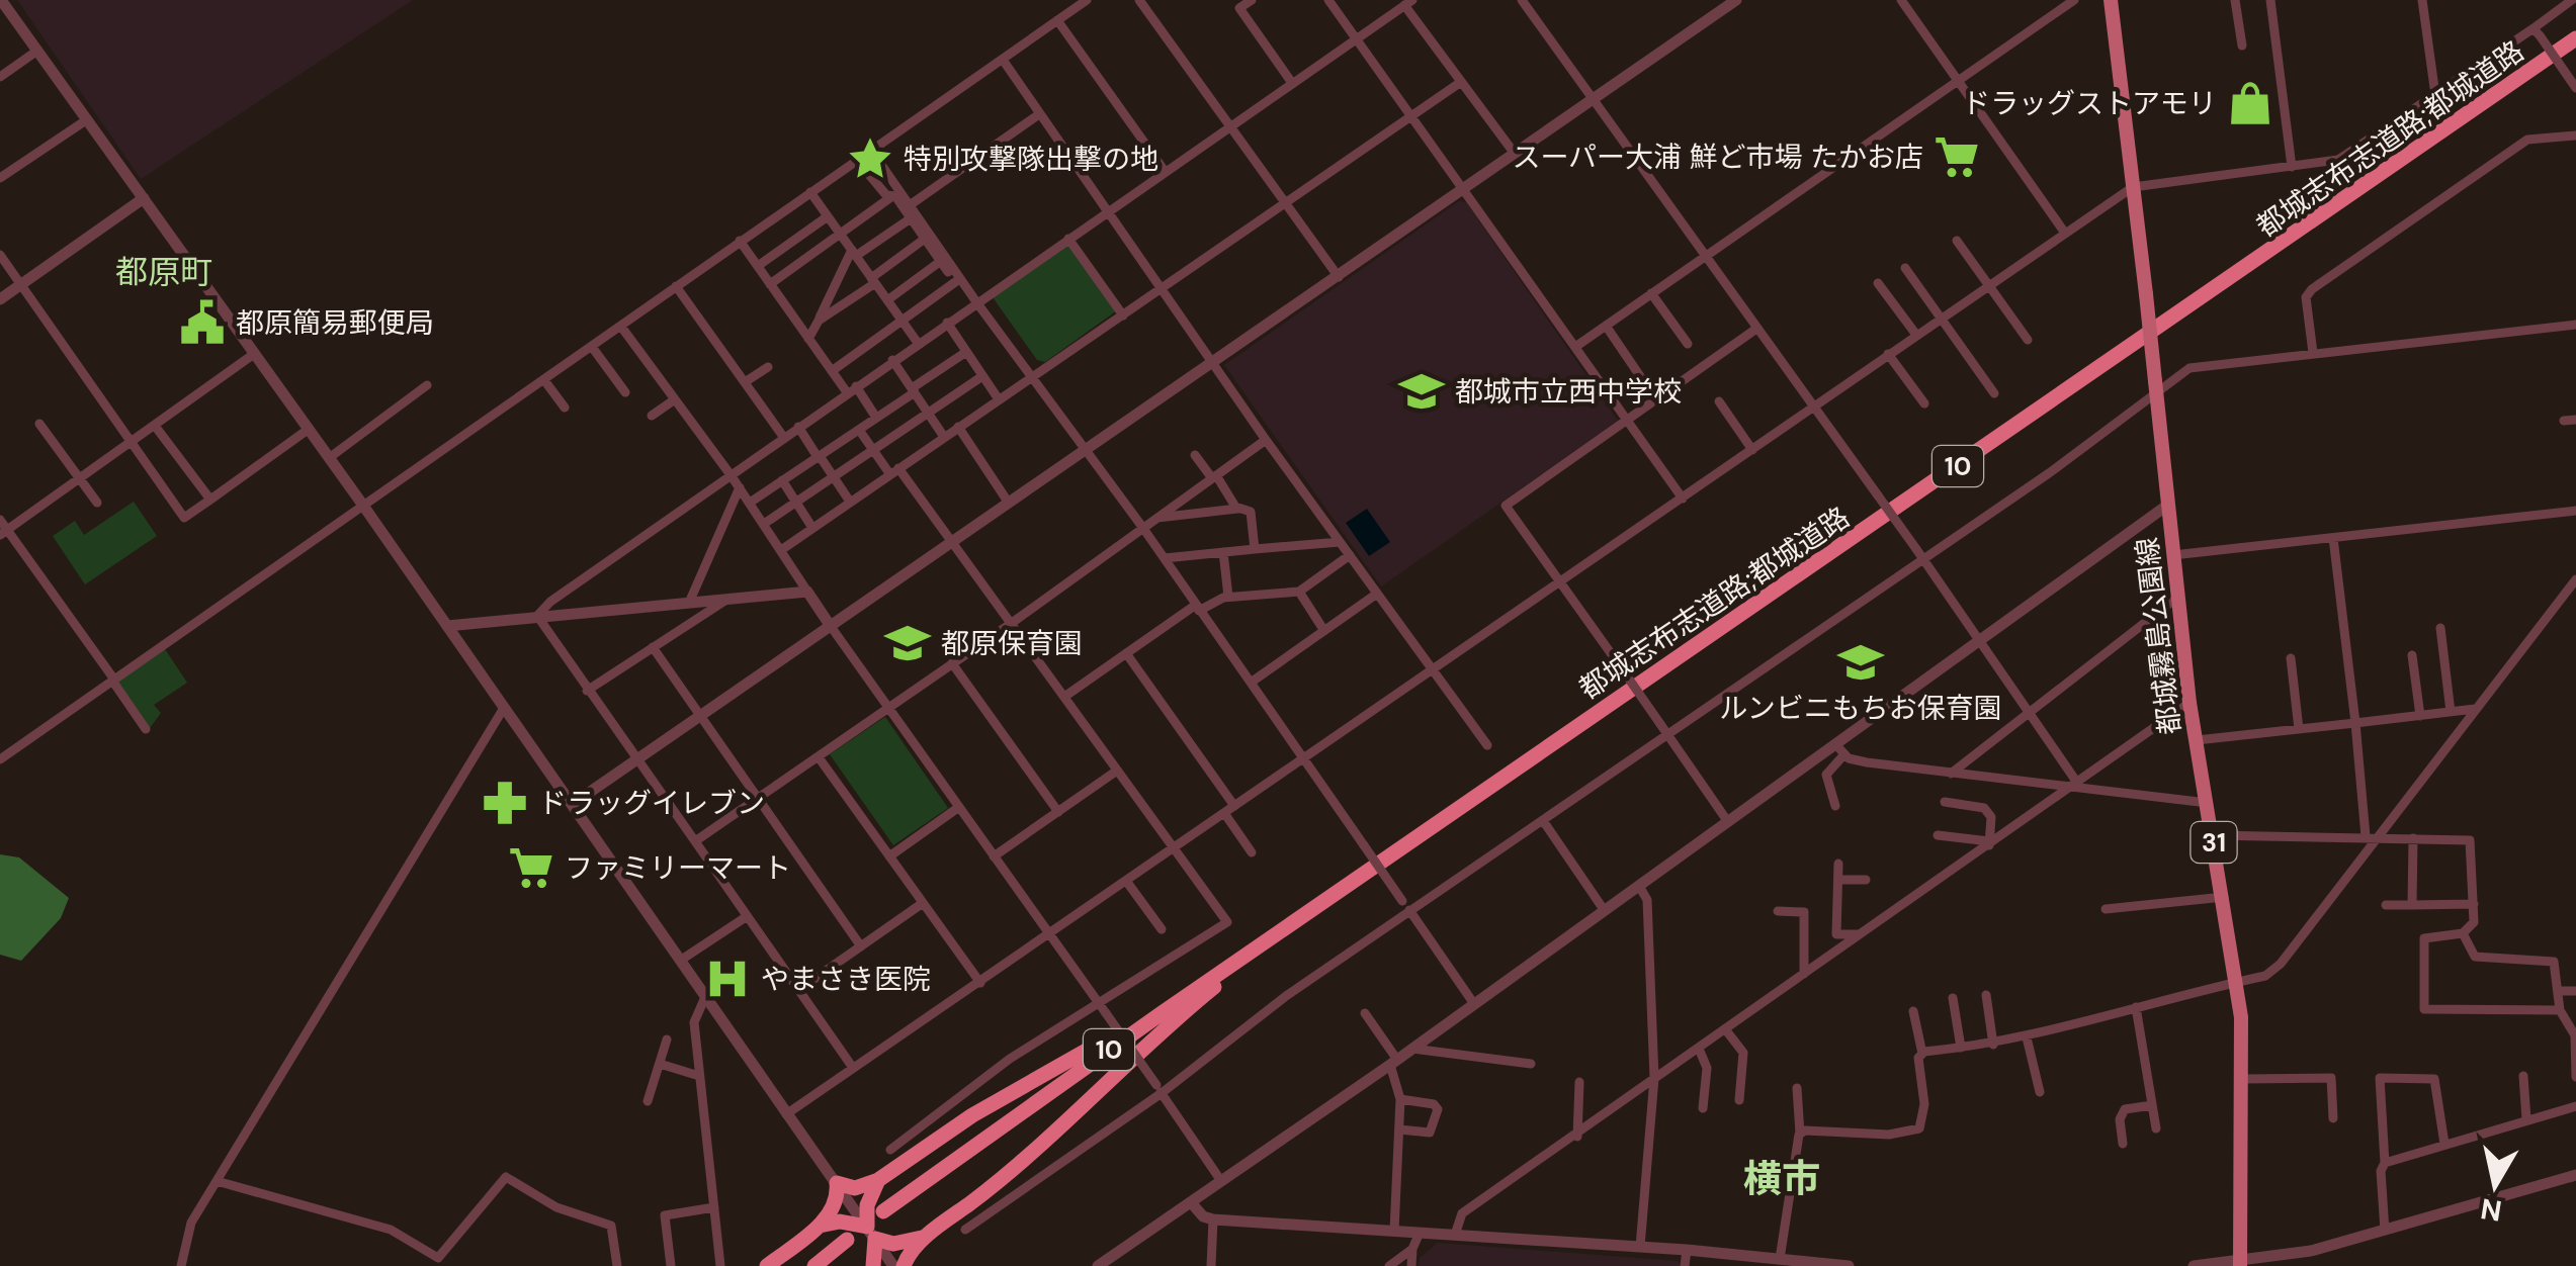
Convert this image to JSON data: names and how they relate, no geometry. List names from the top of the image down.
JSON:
{
  "streets": {
    "highway": ["都城志布志道路;都城道路", "10"],
    "main road": ["都城霧島公園線", "31"]
  },
  "districts": ["都原町", "横市"],
  "places": {
    "shop": ["ドラッグストアモリ"],
    "supermarket": ["スーパー大浦 鮮ど市場 たかお店", "ファミリーマート"],
    "place": ["特別攻撃隊出撃の地"],
    "public building": ["都原簡易郵便局"],
    "school or university": ["都城市立西中学校", "都原保育園", "ルンビニもちお保育園"],
    "pharmacy": ["ドラッグイレブン"],
    "hospital": ["やまさき医院"]
  },
  "north": "bottom"
}
